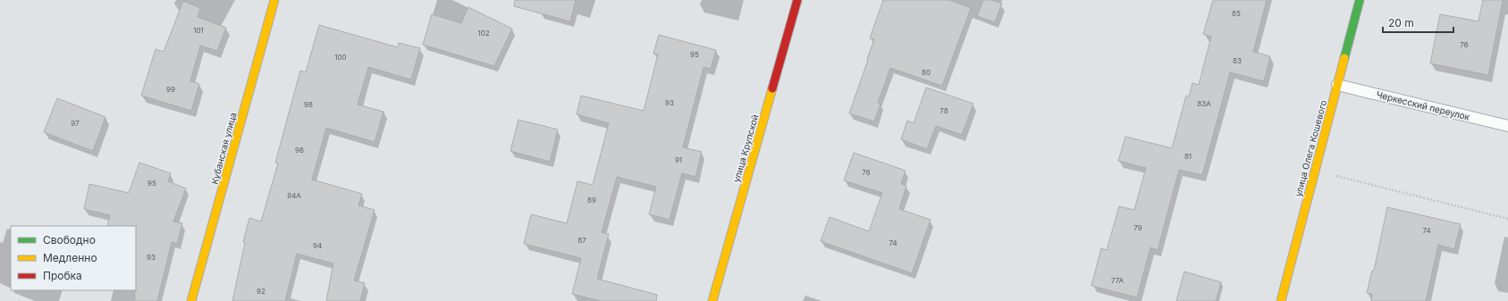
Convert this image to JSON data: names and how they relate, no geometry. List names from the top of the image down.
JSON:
{
  "streets": {
    "street": ["Кубанская улица", "улица Крупской", "улица Олега Кошевого"],
    "lane": ["Черкесский переулок"]
  },
  "crossings": [
    ["Черкесский переулок", "улица Олега Кошевого"]
  ],
  "house_numbers": [
    "85",
    "101",
    "102",
    "76",
    "95",
    "100",
    "83",
    "80",
    "99",
    "93",
    "83А",
    "98",
    "78",
    "97",
    "96",
    "81",
    "91",
    "76",
    "95",
    "94А",
    "89",
    "79",
    "74",
    "87",
    "74",
    "94",
    "93",
    "77А",
    "92"
  ],
  "legend": ["Свободно", "Медленно", "Пробка"],
  "scale_bar": "20 m"
}
